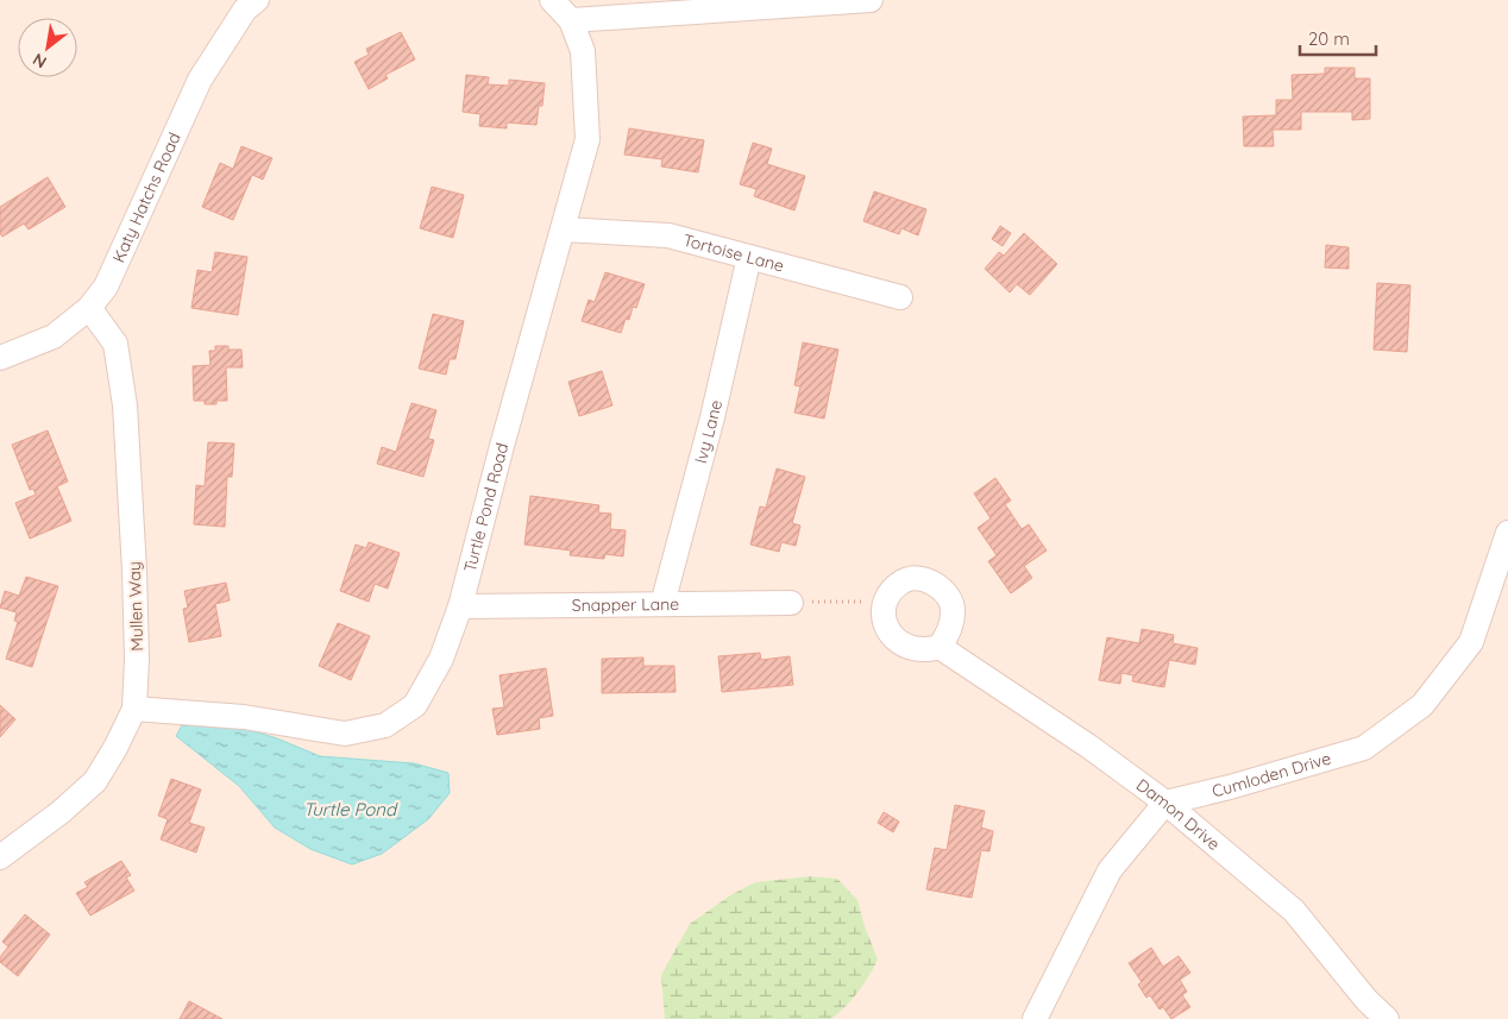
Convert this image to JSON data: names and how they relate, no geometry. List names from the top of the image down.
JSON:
{
  "streets": {
    "street": [
      "Katy Hatchs Road",
      "Tortoise Lane",
      "Ivy Lane",
      "Turtle Pond Road",
      "Snapper Lane",
      "Mullen Way",
      "Cumloden Drive",
      "Damon Drive"
    ]
  },
  "crossings": [
    ["Katy Hatchs Road", "Mullen Way"],
    ["Tortoise Lane", "Ivy Lane"],
    ["Tortoise Lane", "Turtle Pond Road"],
    ["Ivy Lane", "Snapper Lane"],
    ["Turtle Pond Road", "Snapper Lane"],
    ["Turtle Pond Road", "Mullen Way"],
    ["Cumloden Drive", "Damon Drive"]
  ],
  "water": ["Turtle Pond"],
  "scale_bar": "20 m",
  "north": "bottom left"
}
